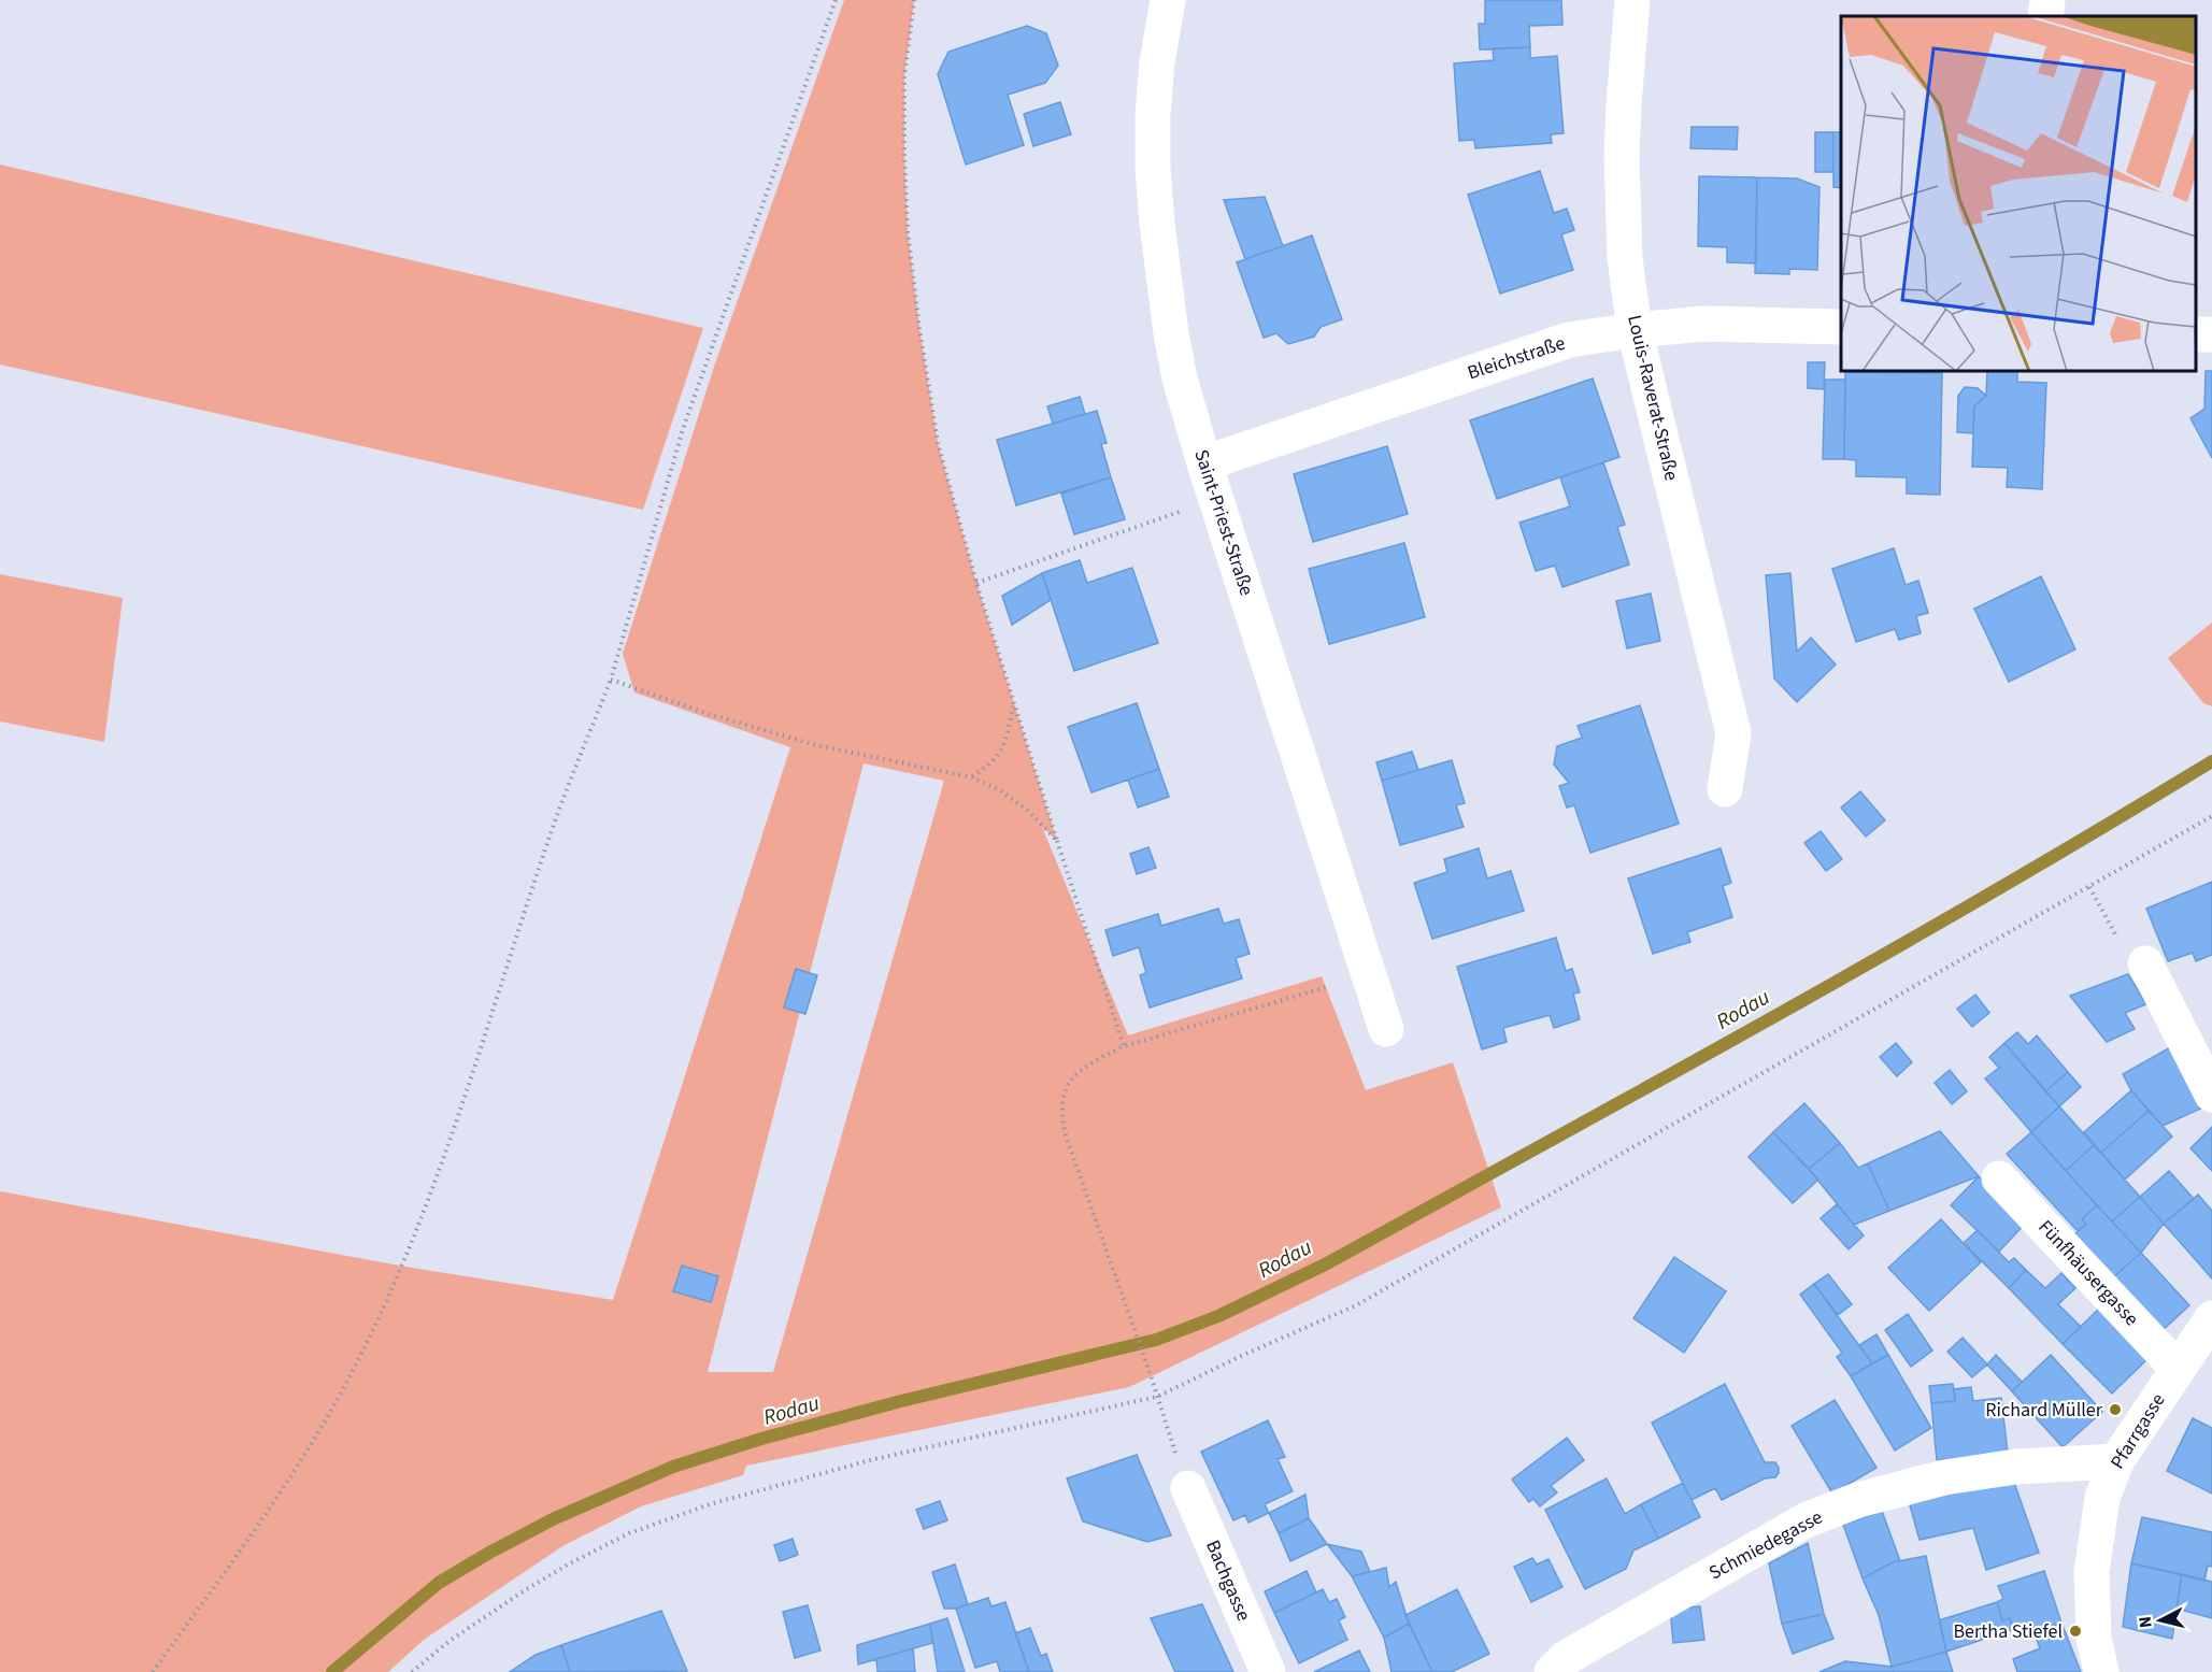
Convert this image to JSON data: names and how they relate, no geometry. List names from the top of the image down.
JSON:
{
  "streets": {
    "street": [
      "Bleichstraße",
      "Louis-Raverat-Straße",
      "Saint-Priest-Straße",
      "Fünfhäusergasse",
      "Pfarrgasse",
      "Schmiedegasse",
      "Bachgasse"
    ]
  },
  "crossings": [
    ["Bleichstraße", "Louis-Raverat-Straße"],
    ["Bleichstraße", "Saint-Priest-Straße"],
    ["Fünfhäusergasse", "Pfarrgasse"],
    ["Pfarrgasse", "Schmiedegasse"]
  ],
  "water": ["Rodau"],
  "places": ["Richard Müller", "Bertha Stiefel"],
  "north": "left"
}
